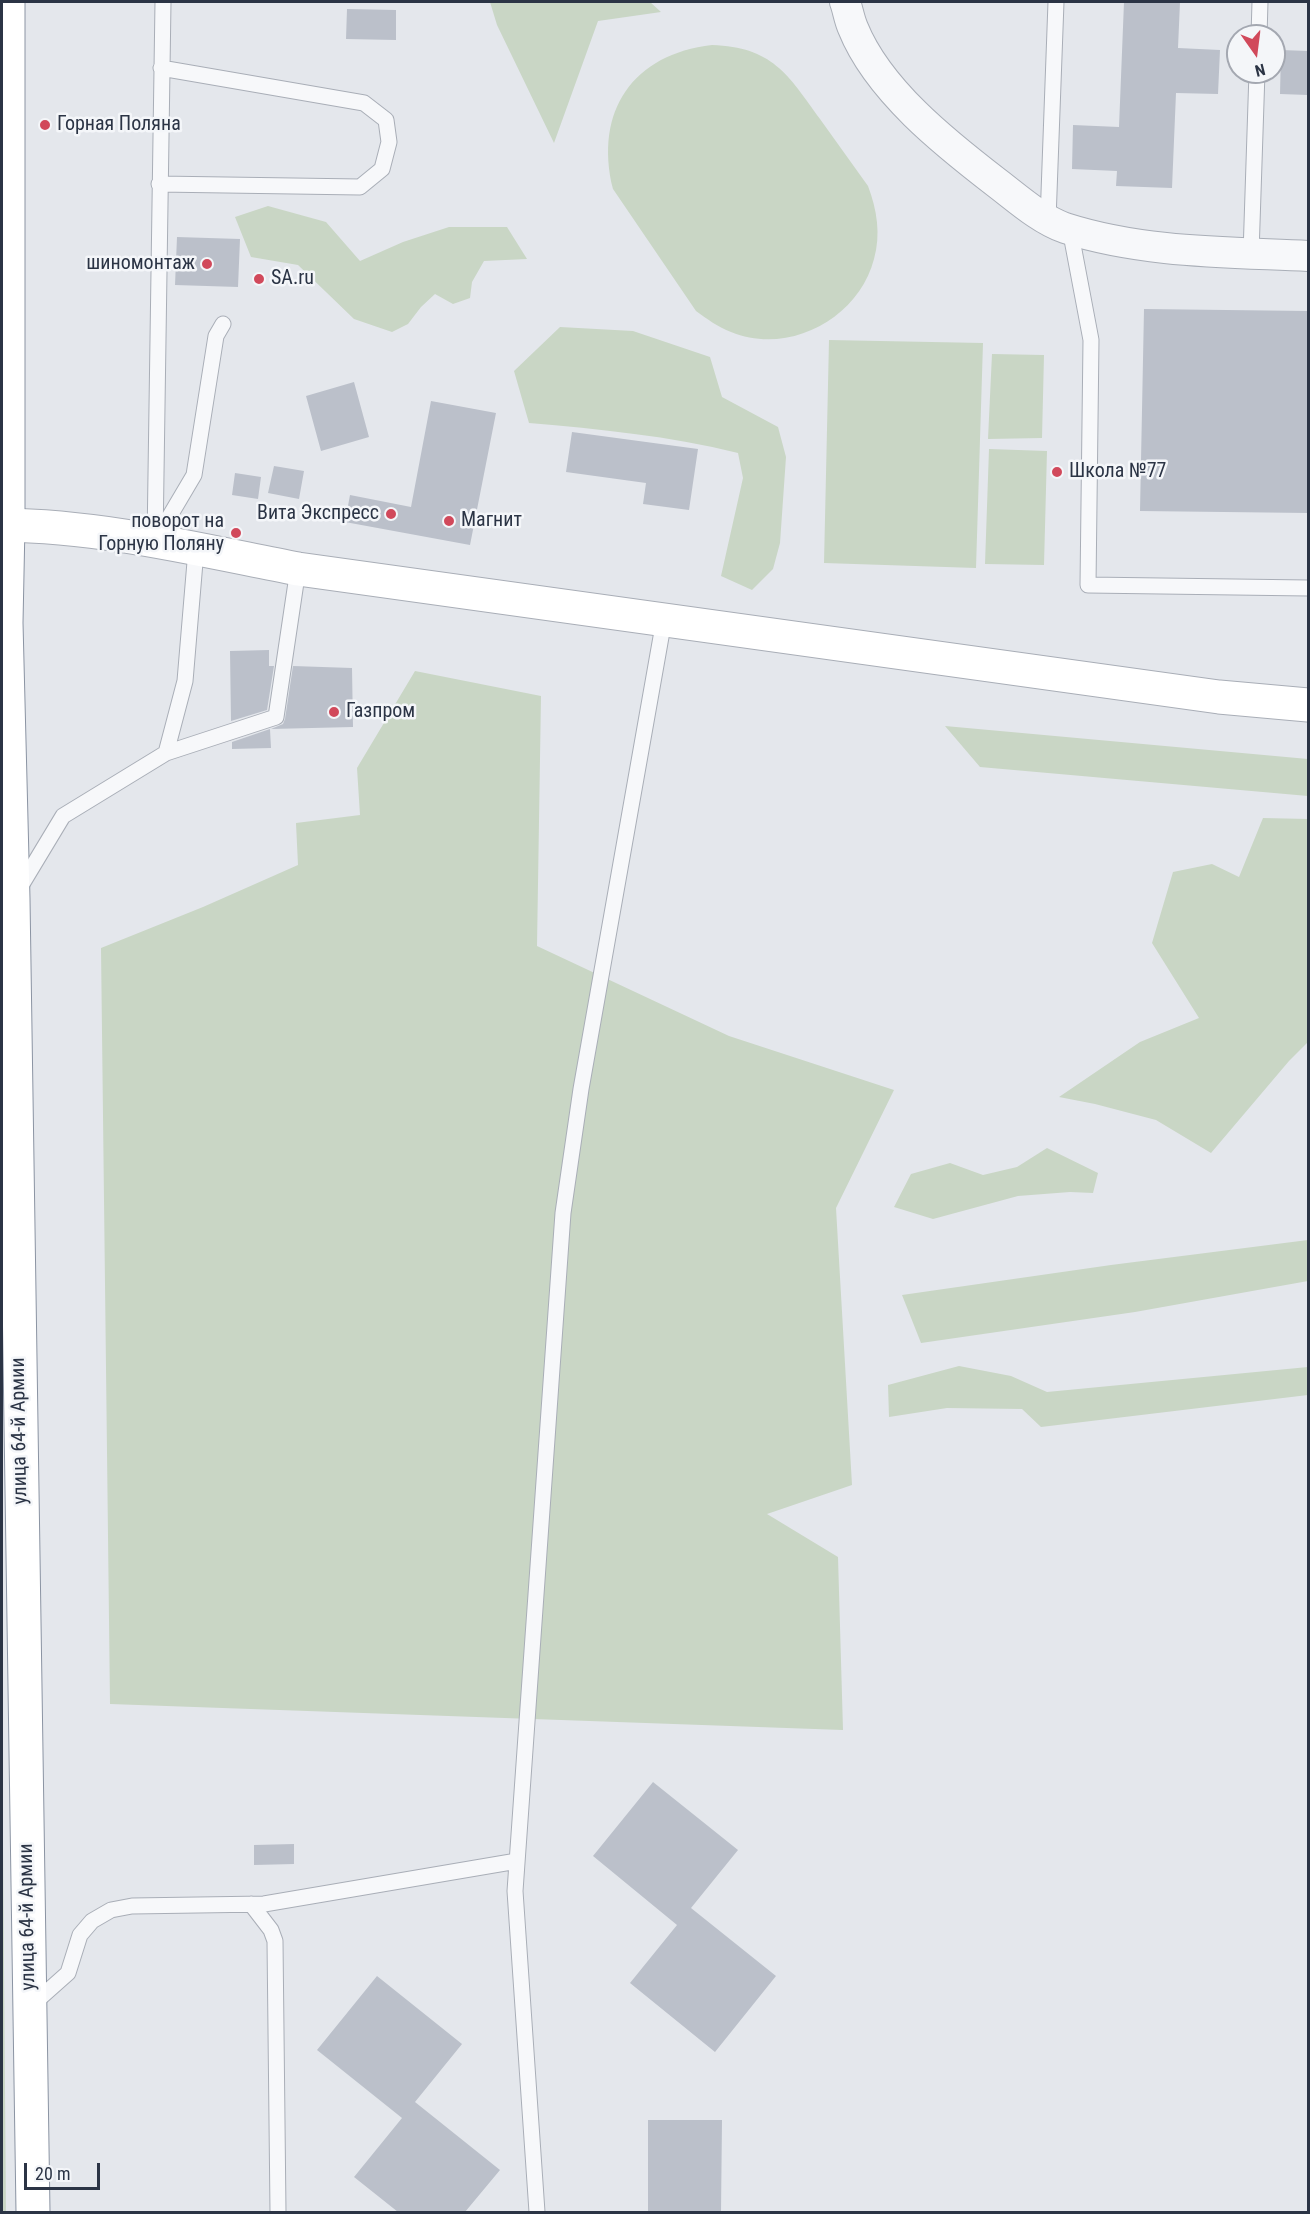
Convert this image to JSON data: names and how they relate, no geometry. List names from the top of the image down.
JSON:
{
  "streets": {
    "main road": ["улица 64-й Армии"]
  },
  "places": [
    "Горная Поляна",
    "шиномонтаж",
    "SA.ru",
    "Школа №77",
    "Вита Экспресс",
    "Магнит",
    "поворот на Горную Поляну",
    "Газпром"
  ],
  "scale_bar": "20 m",
  "north": "bottom"
}
